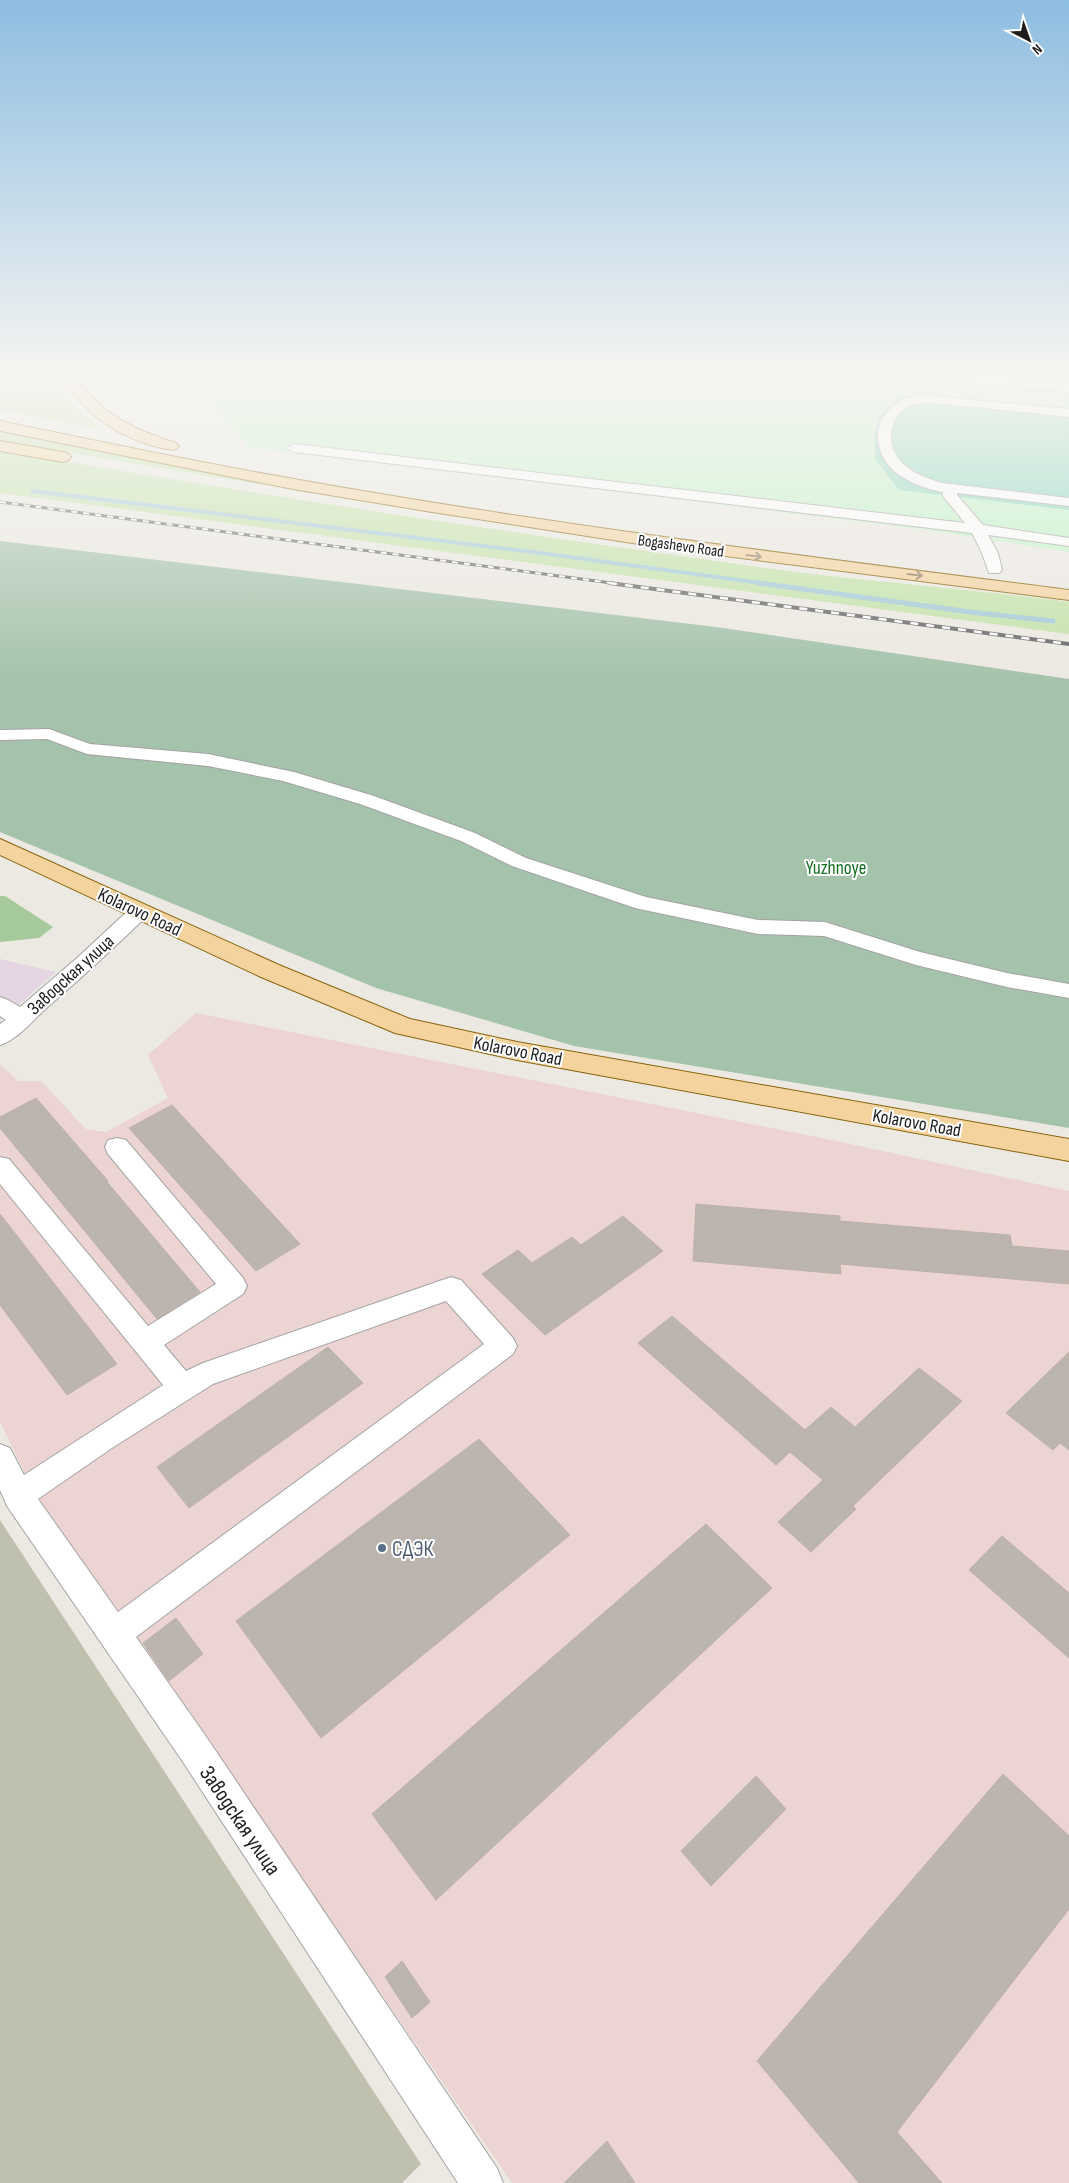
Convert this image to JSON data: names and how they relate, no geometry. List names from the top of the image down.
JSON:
{
  "streets": {
    "main road": ["Bogashevo Road", "Kolarovo Road"],
    "street": ["Заводская улица"]
  },
  "crossings": [
    ["Kolarovo Road", "Заводская улица"]
  ],
  "parks": ["Yuzhnoye"],
  "places": ["СДЭК"],
  "north": "bottom right"
}
